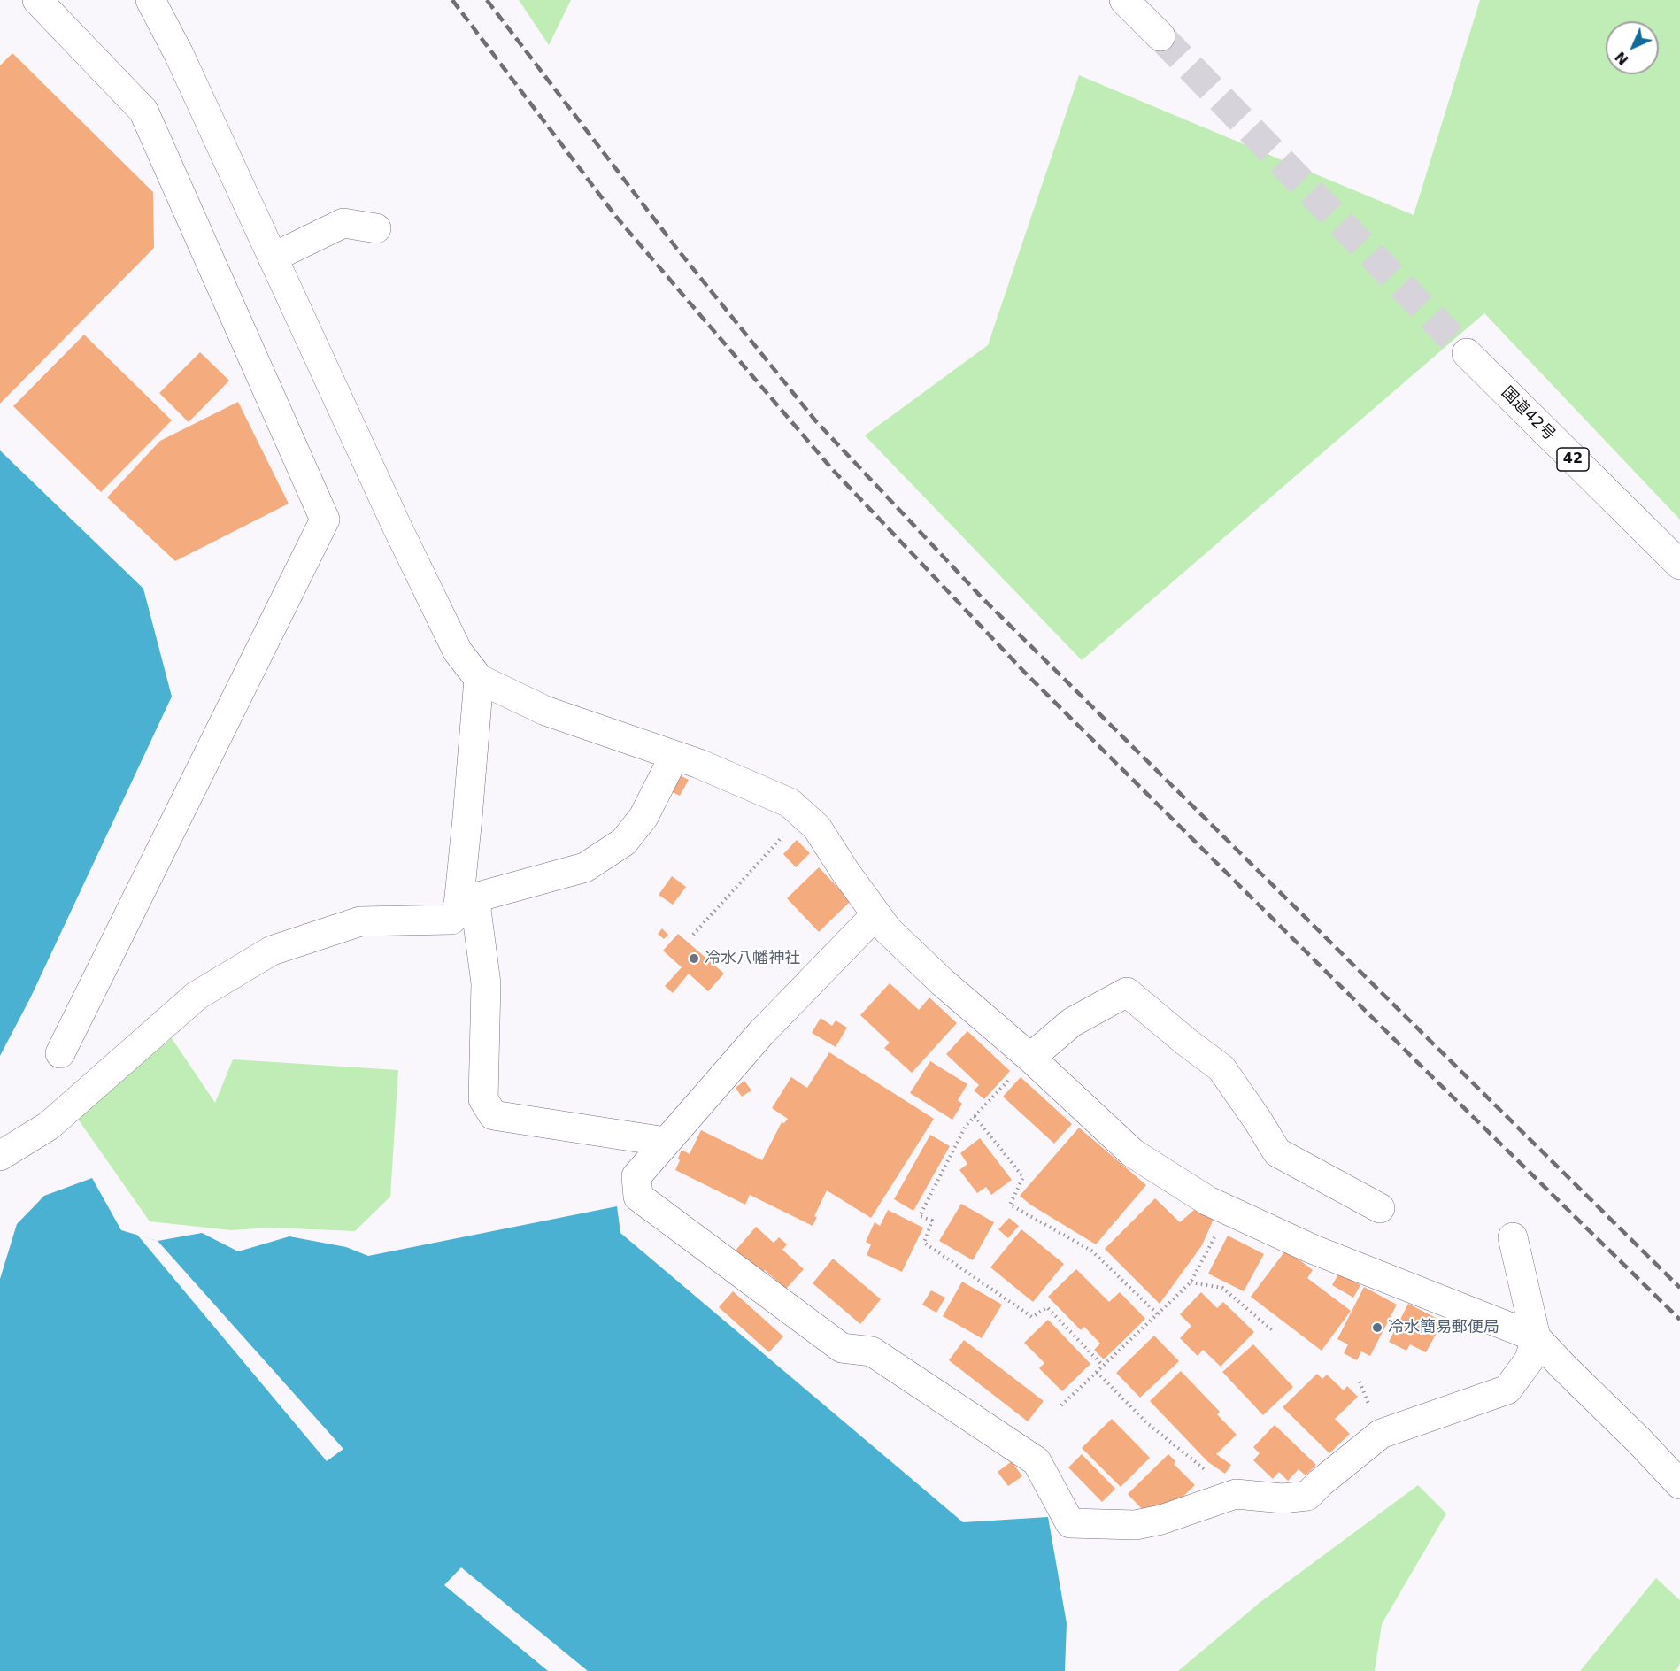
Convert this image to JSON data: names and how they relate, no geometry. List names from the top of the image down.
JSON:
{
  "streets": {
    "main road": ["国道42号", "42"]
  },
  "places": ["冷水八幡神社", "冷水簡易郵便局"],
  "north": "bottom left"
}
